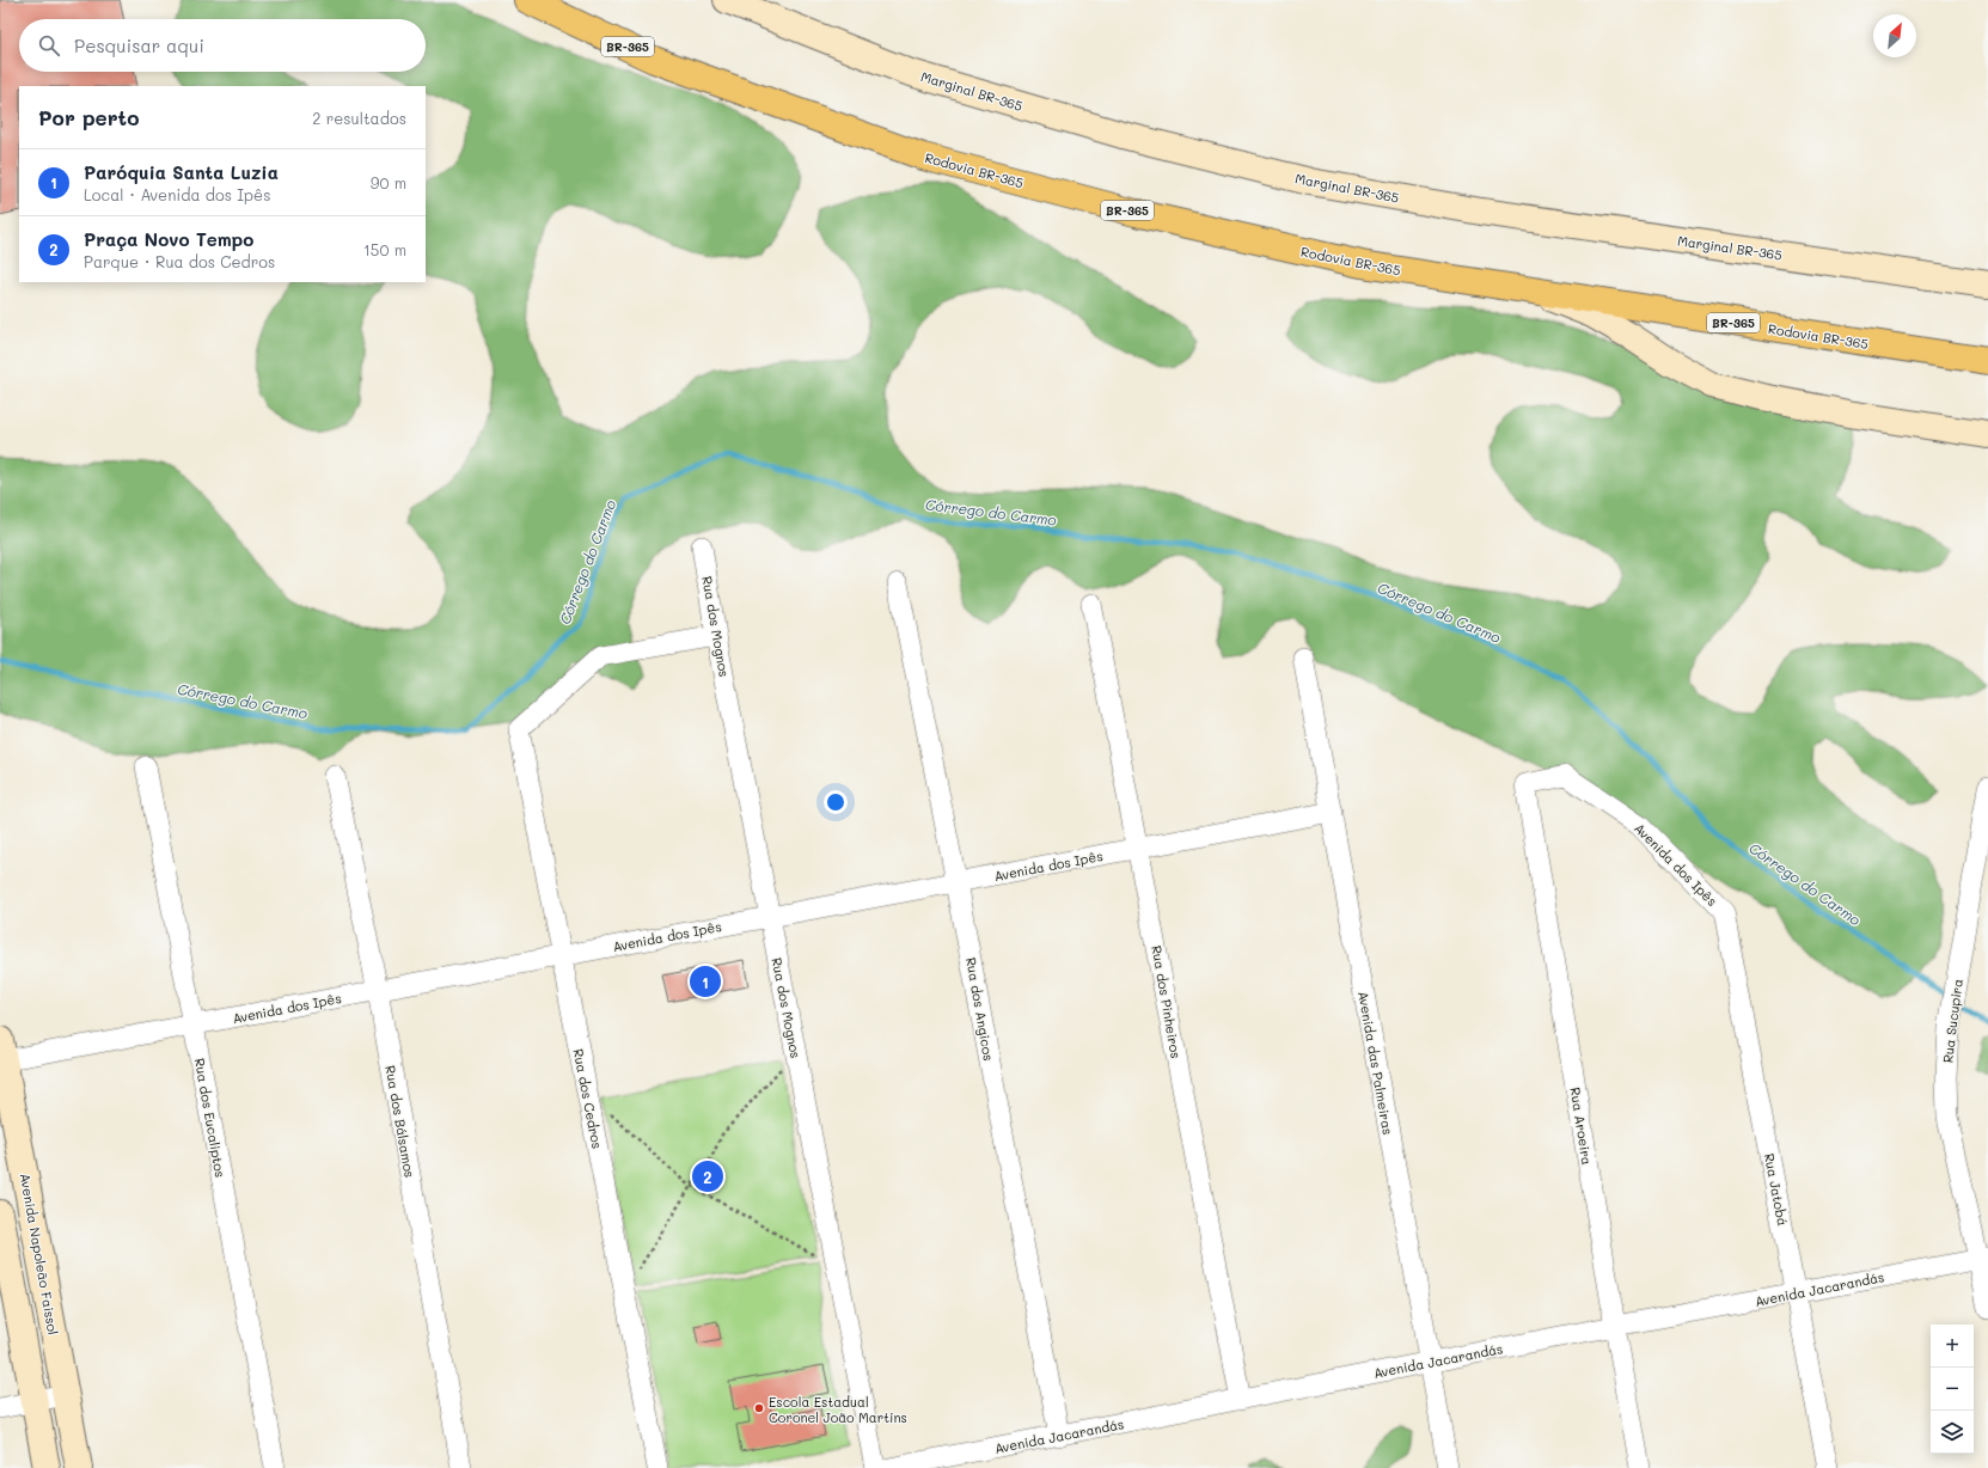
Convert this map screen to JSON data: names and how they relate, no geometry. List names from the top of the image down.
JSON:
{
  "streets": {
    "main road": ["BR-365", "Rodovia BR-365"],
    "street": [
      "Marginal BR-365",
      "Rua dos Mognos",
      "Avenida dos Ipês",
      "Rua dos Pinheiros",
      "Rua dos Angicos",
      "Rua Sucupira",
      "Avenida das Palmeiras",
      "Rua dos Cedros",
      "Rua dos Eucaliptos",
      "Rua dos Bálsamos",
      "Rua Aroeira",
      "Rua Jatobá",
      "Avenida Napoleão Faissol",
      "Avenida Jacarandás"
    ]
  },
  "crossings": [
    ["Rua dos Mognos", "Avenida dos Ipês"],
    ["Rua dos Mognos", "Rua dos Cedros"],
    ["Avenida dos Ipês", "Rua dos Pinheiros"],
    ["Avenida dos Ipês", "Rua dos Angicos"],
    ["Avenida dos Ipês", "Avenida das Palmeiras"],
    ["Avenida dos Ipês", "Rua dos Cedros"],
    ["Avenida dos Ipês", "Rua dos Eucaliptos"],
    ["Avenida dos Ipês", "Rua dos Bálsamos"],
    ["Avenida dos Ipês", "Rua Aroeira"],
    ["Avenida dos Ipês", "Rua Jatobá"],
    ["Avenida dos Ipês", "Avenida Napoleão Faissol"],
    ["Rua dos Pinheiros", "Avenida Jacarandás"],
    ["Rua dos Angicos", "Avenida Jacarandás"],
    ["Rua Sucupira", "Avenida Jacarandás"],
    ["Avenida das Palmeiras", "Avenida Jacarandás"],
    ["Rua Aroeira", "Avenida Jacarandás"],
    ["Rua Jatobá", "Avenida Jacarandás"]
  ],
  "water": ["Córrego do Carmo"],
  "places": ["Escola Estadual Coronel João Martins"],
  "north": "top right",
  "page": {
    "search": "Pesquisar aqui",
    "heading": ["Por perto", "2 resultados"],
    "list": [
      {
        "mark": "1",
        "name": "Paróquia Santa Luzia",
        "note": "Local · Avenida dos Ipês",
        "value": "90 m"
      },
      {
        "mark": "2",
        "name": "Praça Novo Tempo",
        "note": "Parque · Rua dos Cedros",
        "value": "150 m"
      }
    ],
    "pins": ["1", "2"],
    "map_buttons": ["+", "−"]
  }
}
